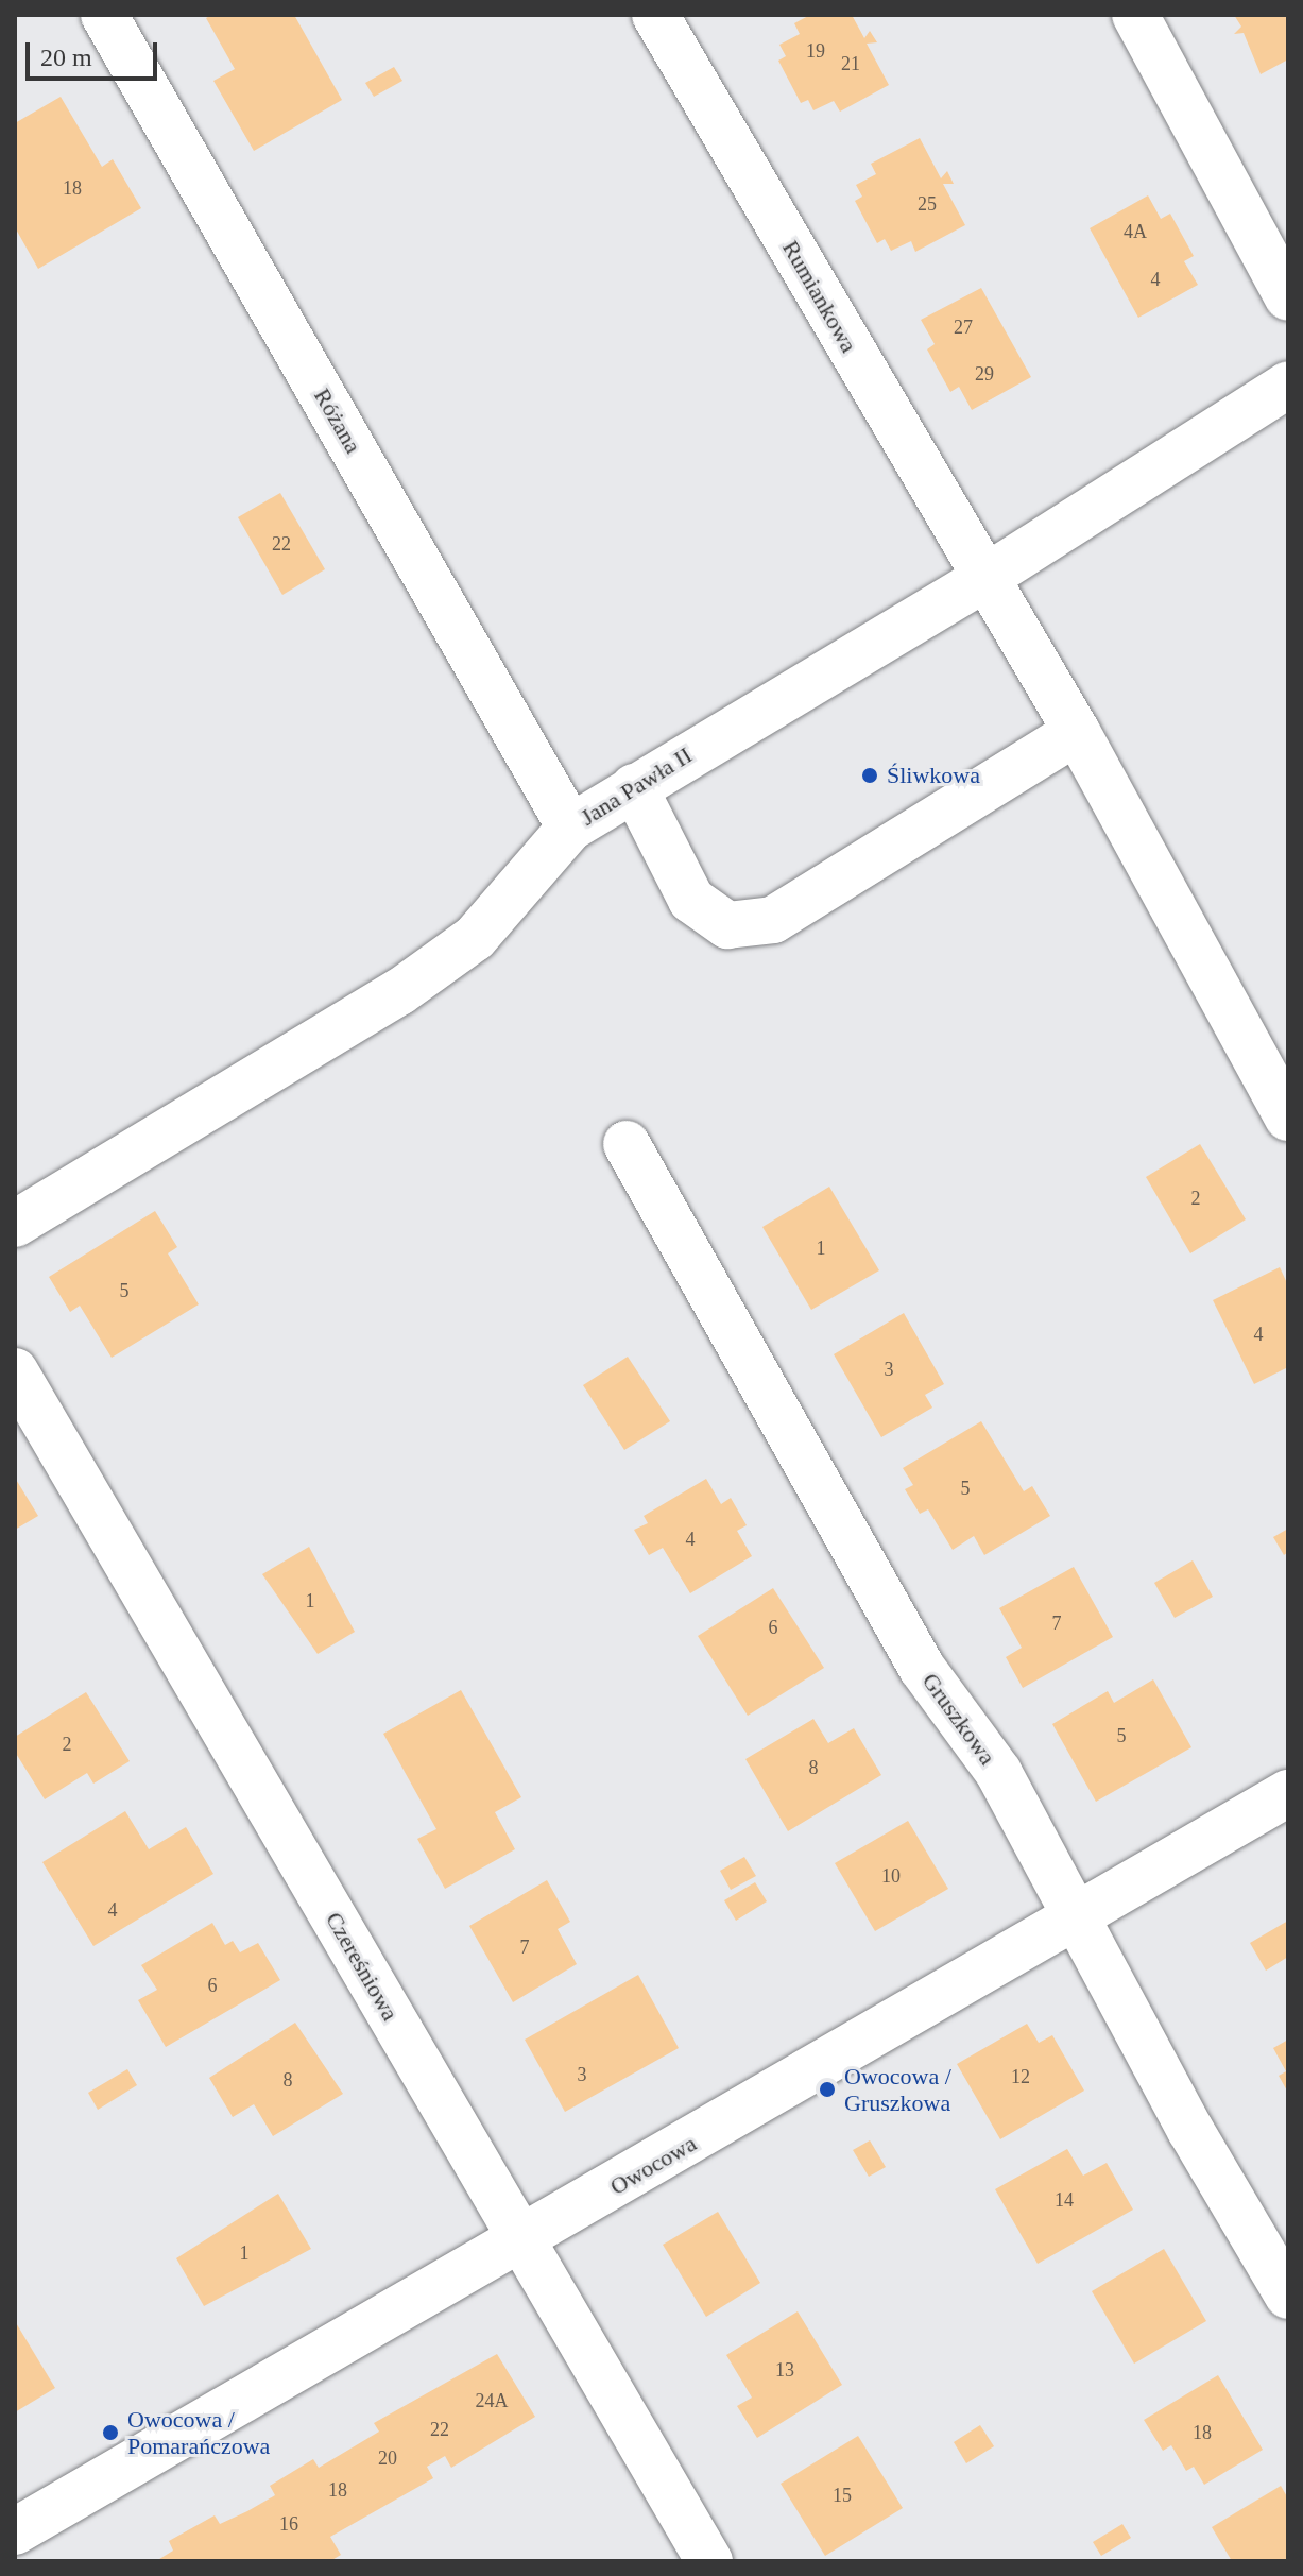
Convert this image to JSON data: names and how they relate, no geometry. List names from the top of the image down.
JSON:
{
  "streets": {
    "street": [
      "Rumiankowa",
      "Różana",
      "Jana Pawła II",
      "Gruszkowa",
      "Czereśniowa",
      "Owocowa"
    ]
  },
  "crossings": [
    ["Rumiankowa", "Jana Pawła II"],
    ["Różana", "Jana Pawła II"],
    ["Gruszkowa", "Owocowa"],
    ["Czereśniowa", "Owocowa"]
  ],
  "places": ["Śliwkowa", "Owocowa / Gruszkowa", "Owocowa / Pomarańczowa"],
  "house_numbers": [
    "19",
    "21",
    "18",
    "25",
    "4A",
    "4",
    "27",
    "29",
    "22",
    "2",
    "1",
    "5",
    "4",
    "3",
    "5",
    "4",
    "1",
    "7",
    "6",
    "5",
    "2",
    "8",
    "10",
    "4",
    "7",
    "6",
    "3",
    "12",
    "8",
    "14",
    "1",
    "13",
    "24A",
    "22",
    "18",
    "20",
    "18",
    "15",
    "16"
  ],
  "scale_bar": "20 m"
}
